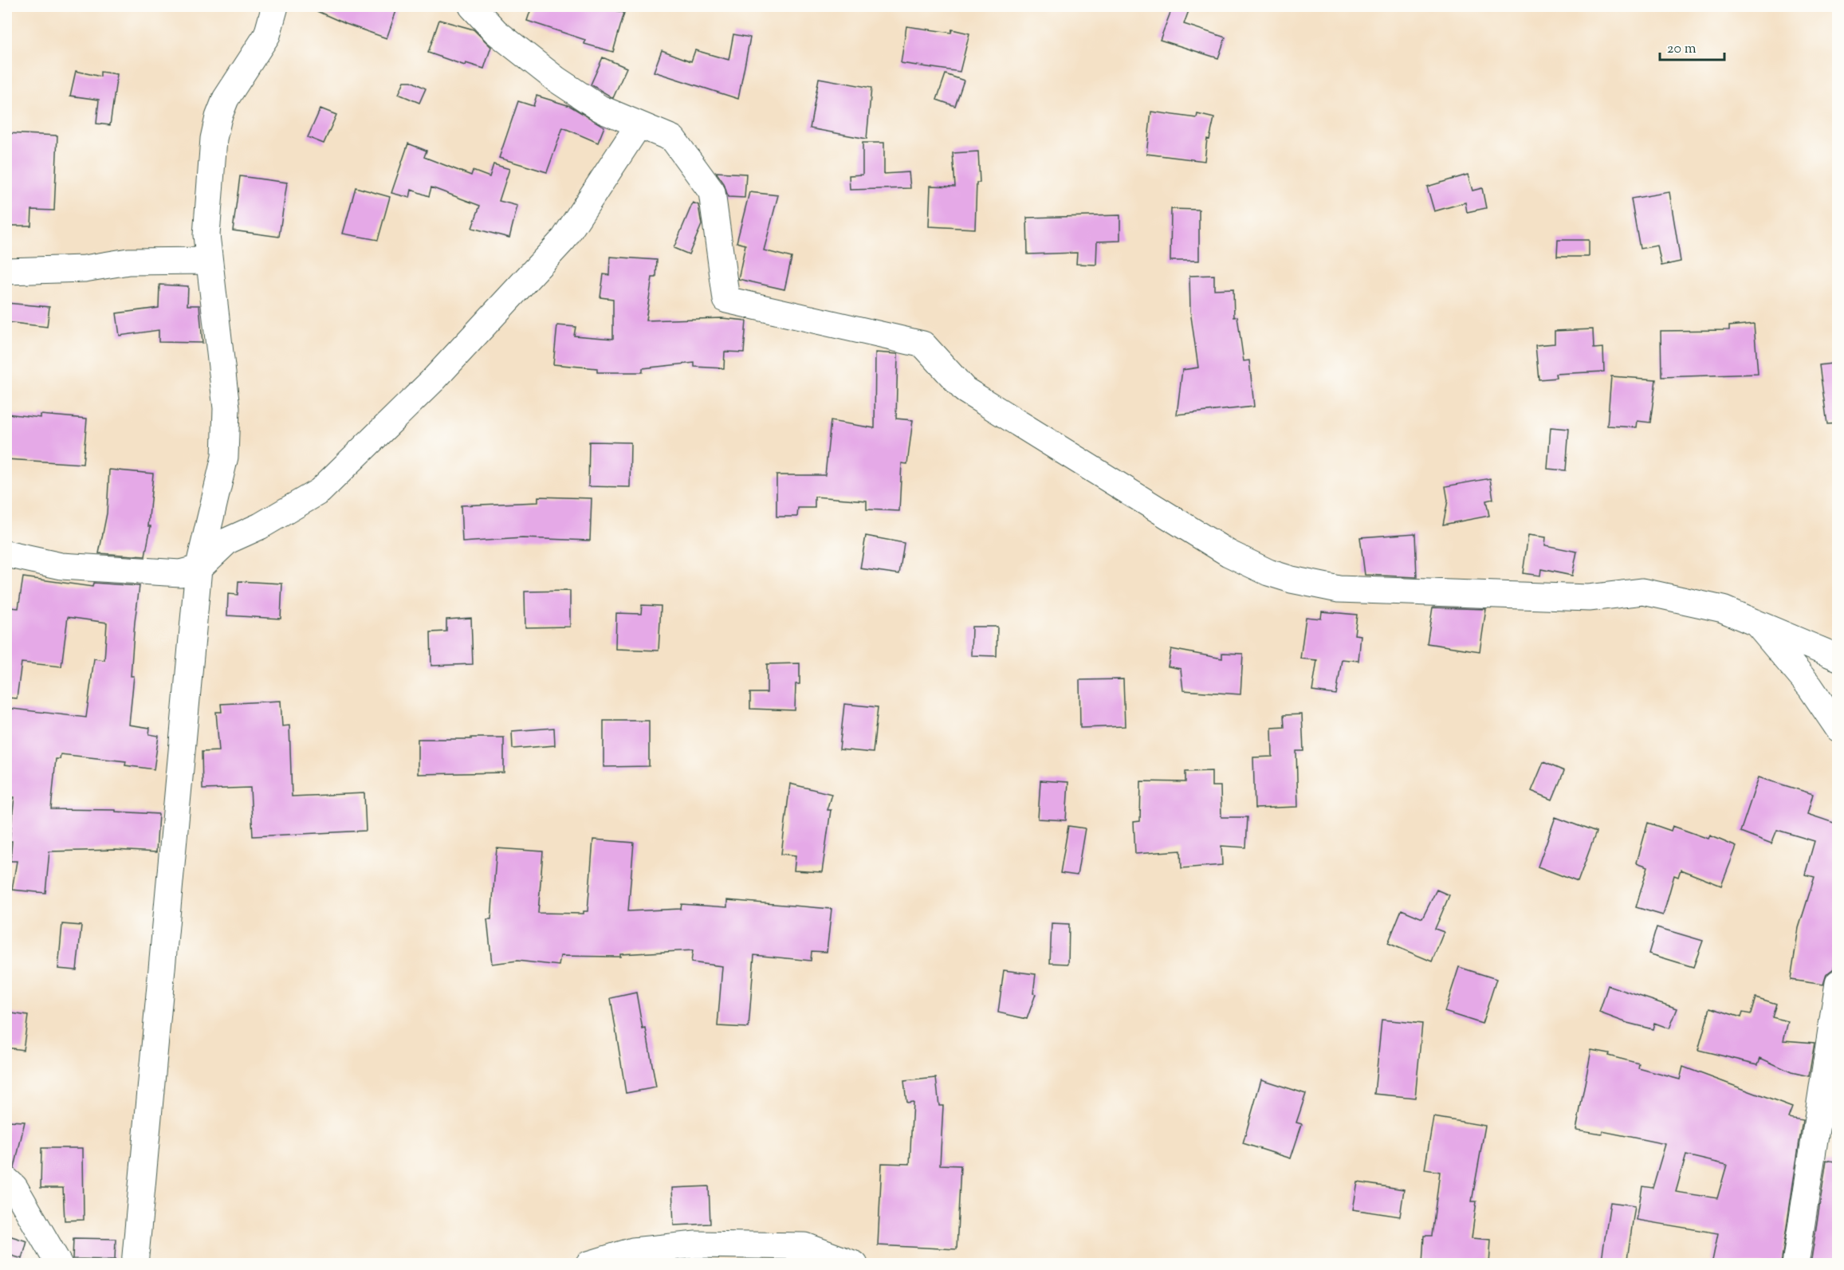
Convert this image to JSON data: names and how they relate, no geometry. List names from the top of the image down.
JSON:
{
  "scale_bar": "20 m"
}
